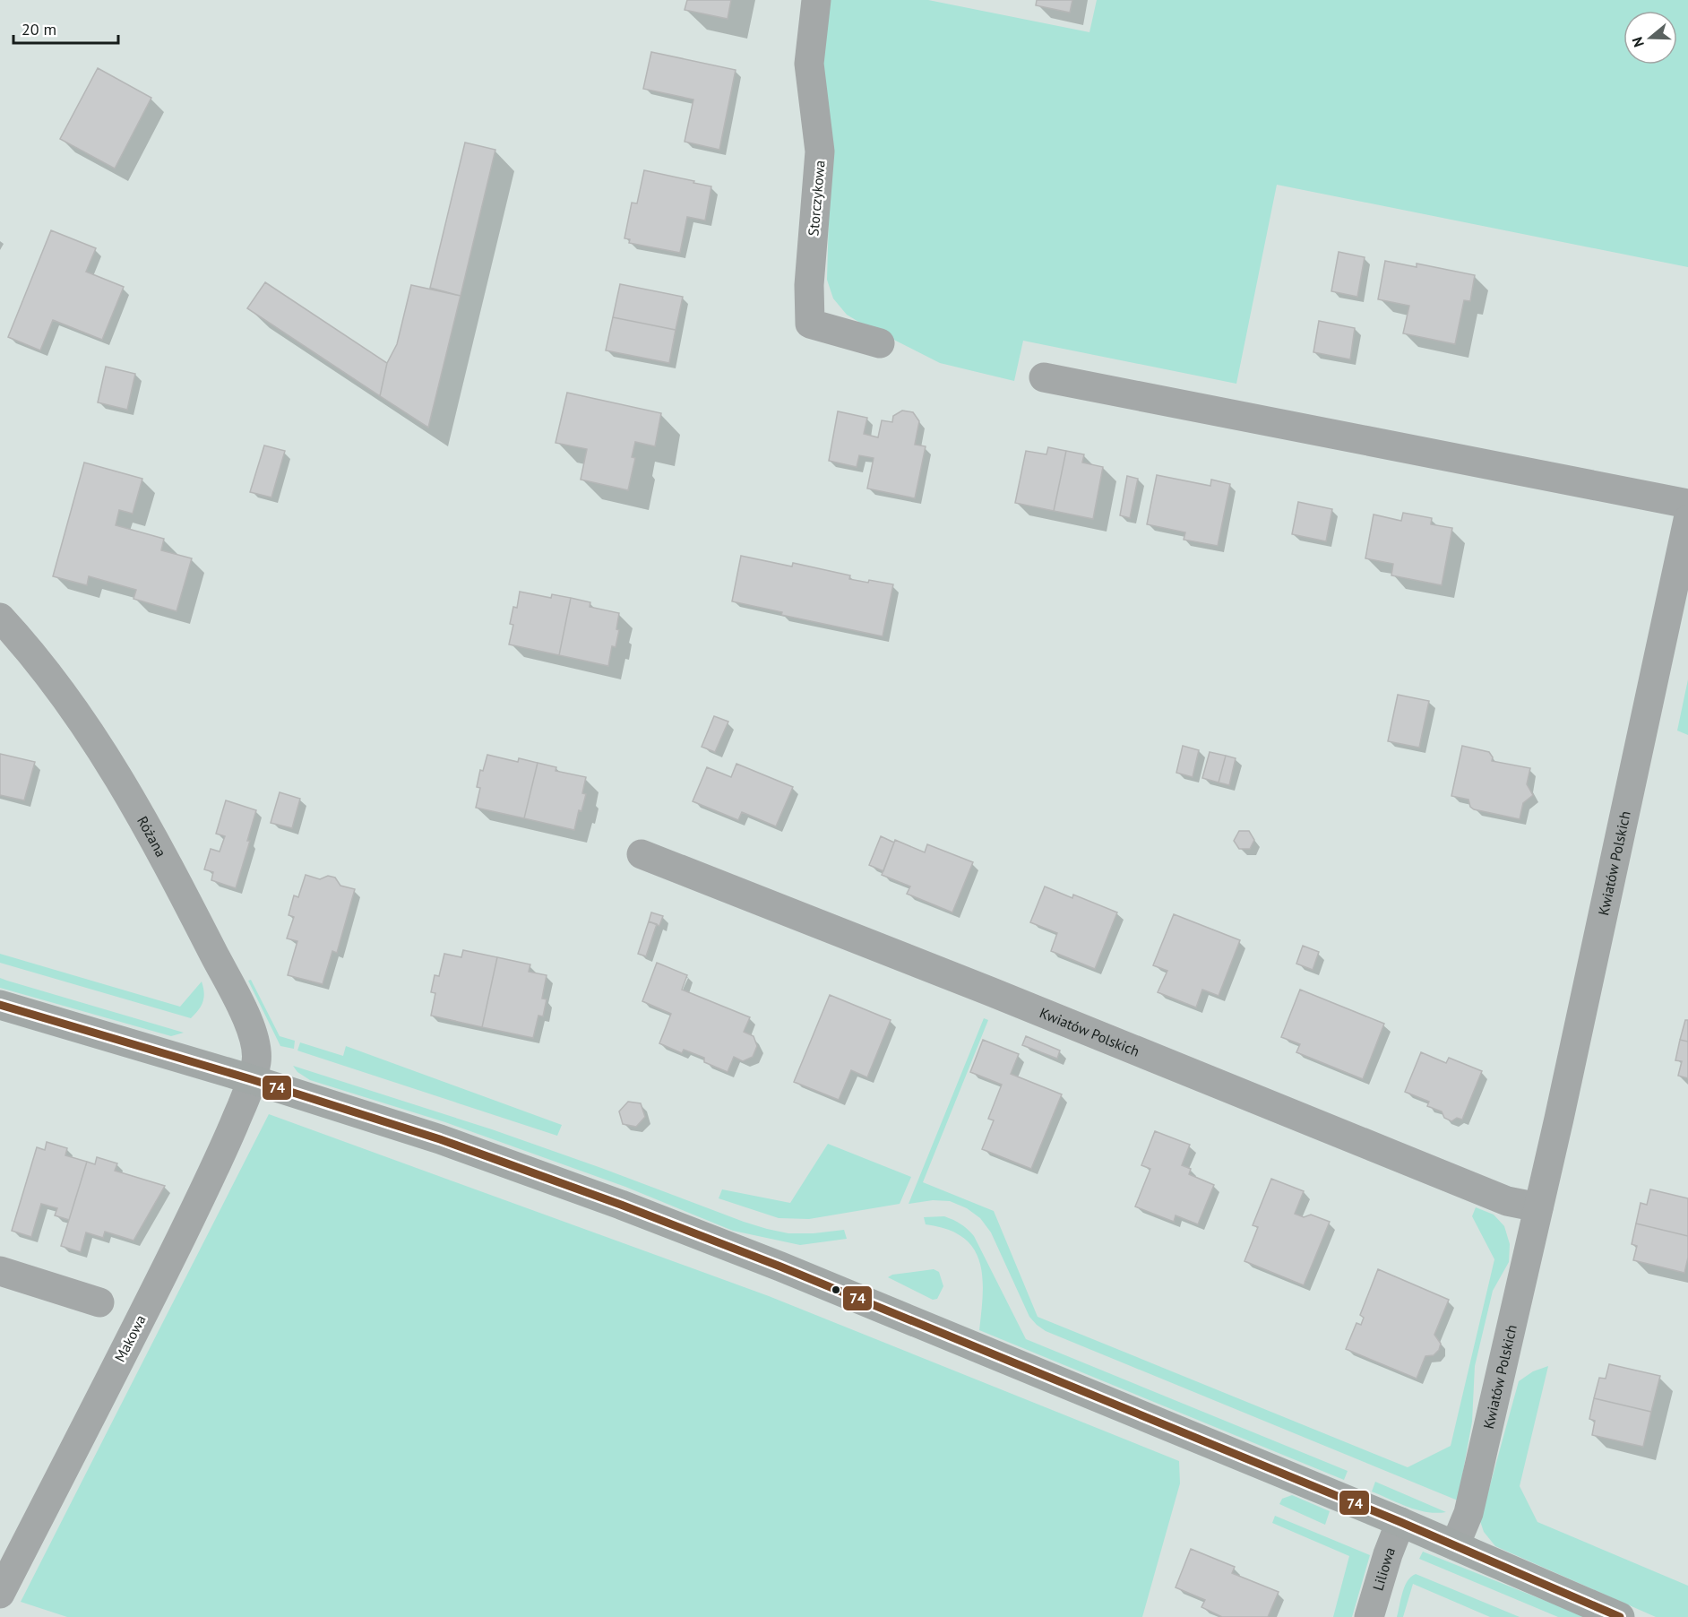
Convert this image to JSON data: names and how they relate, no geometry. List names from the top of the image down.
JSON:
{
  "streets": {
    "street": [
      "Storczykowa",
      "Różana",
      "Kwiatów Polskich",
      "Makowa",
      "Liliowa"
    ]
  },
  "crossings": [
    ["Różana", "Makowa"]
  ],
  "lines": ["transit line 74"],
  "scale_bar": "20 m",
  "north": "left"
}
